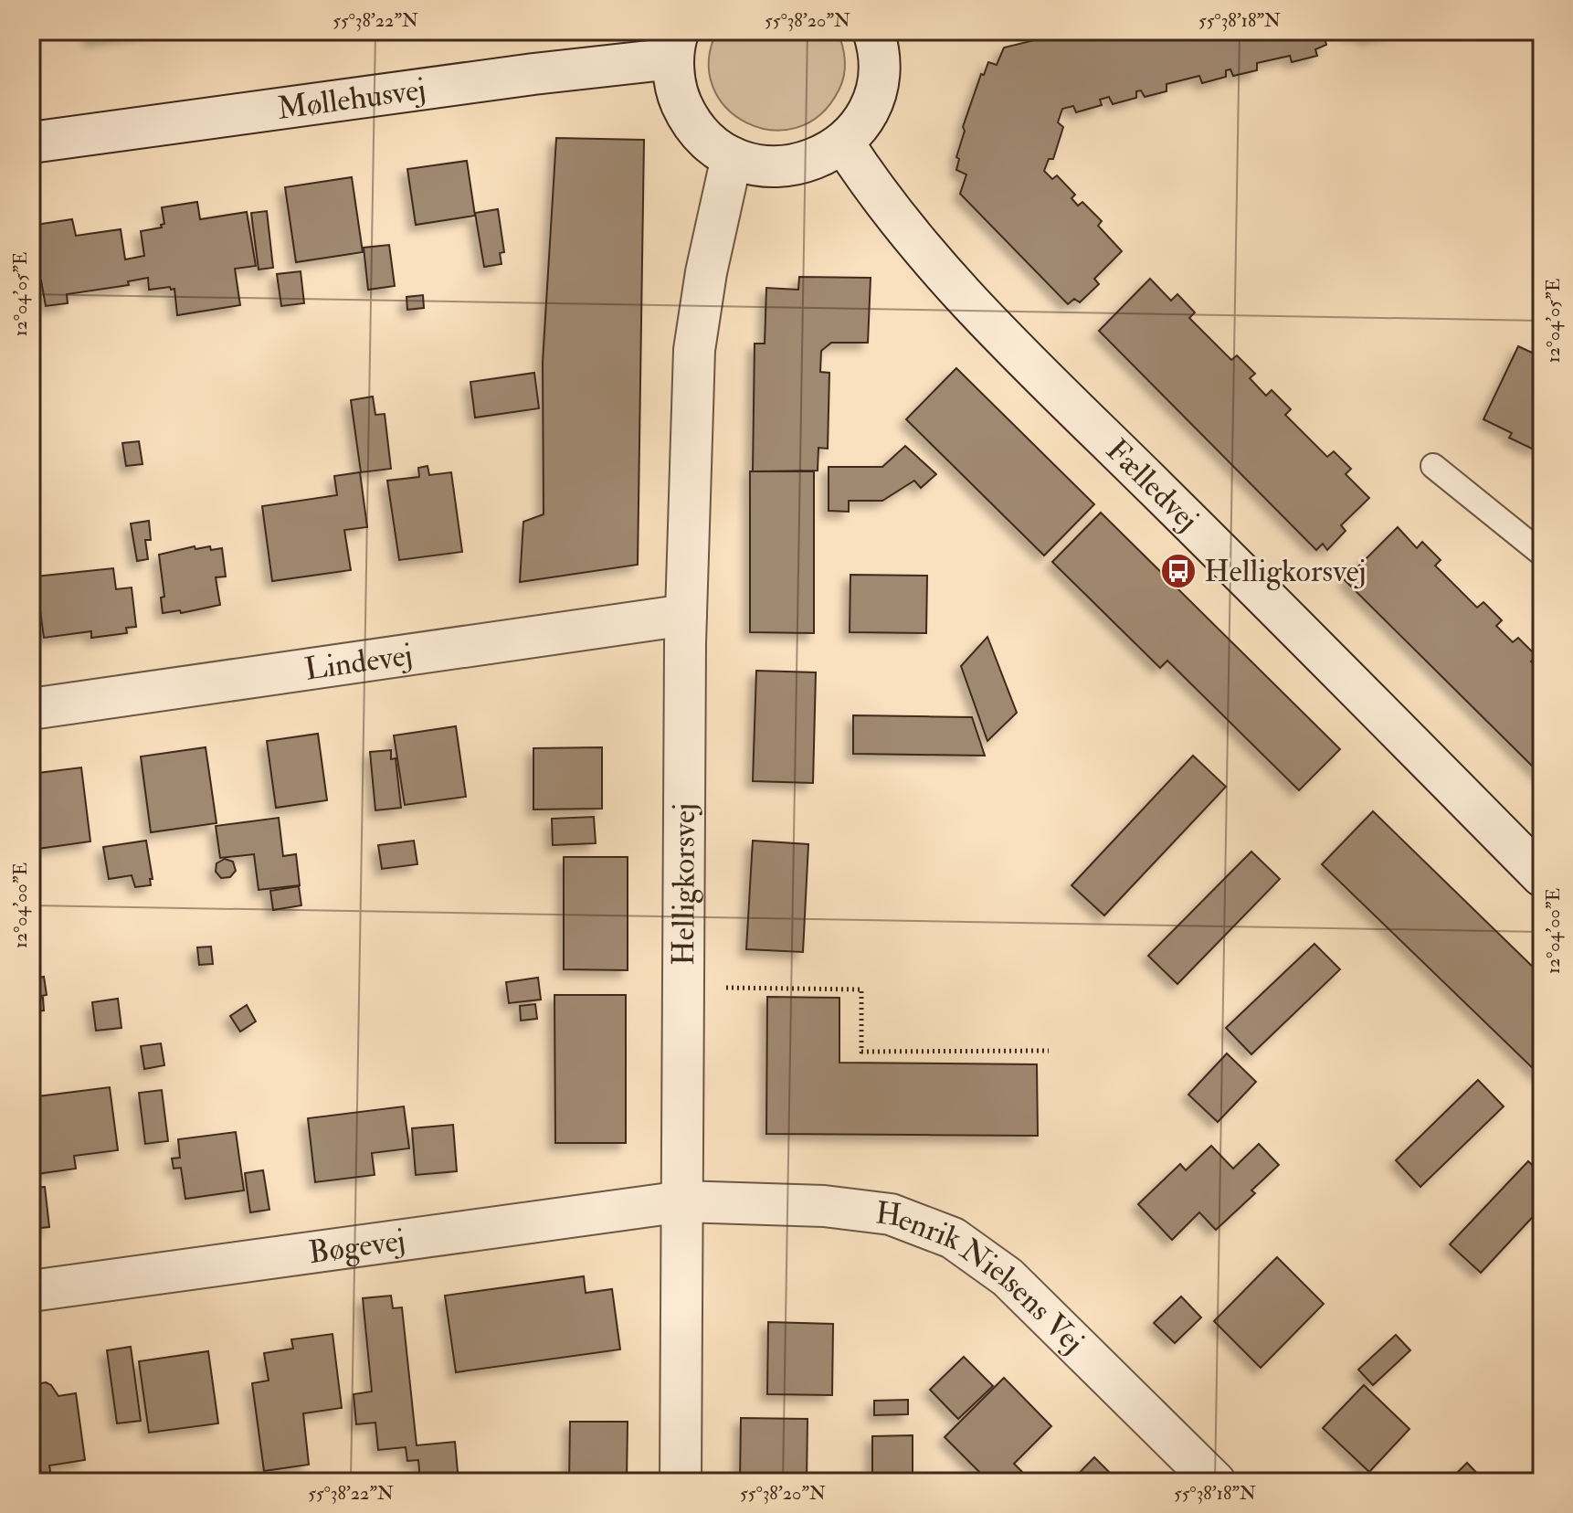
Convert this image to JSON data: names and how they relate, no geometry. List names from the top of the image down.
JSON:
{
  "streets": {
    "street": [
      "Møllehusvej",
      "Fælledvej",
      "Lindevej",
      "Helligkorsvej",
      "Bøgevej",
      "Henrik Nielsens Vej"
    ]
  },
  "crossings": [
    ["Lindevej", "Helligkorsvej"],
    ["Helligkorsvej", "Bøgevej"],
    ["Helligkorsvej", "Henrik Nielsens Vej"],
    ["Bøgevej", "Henrik Nielsens Vej"]
  ],
  "places": {
    "bus stop": ["Helligkorsvej"]
  },
  "coordinates": [
    "55°38'22\"N",
    "55°38'20\"N",
    "55°38'18\"N",
    "12°04'05\"E",
    "12°04'00\"E"
  ]
}
